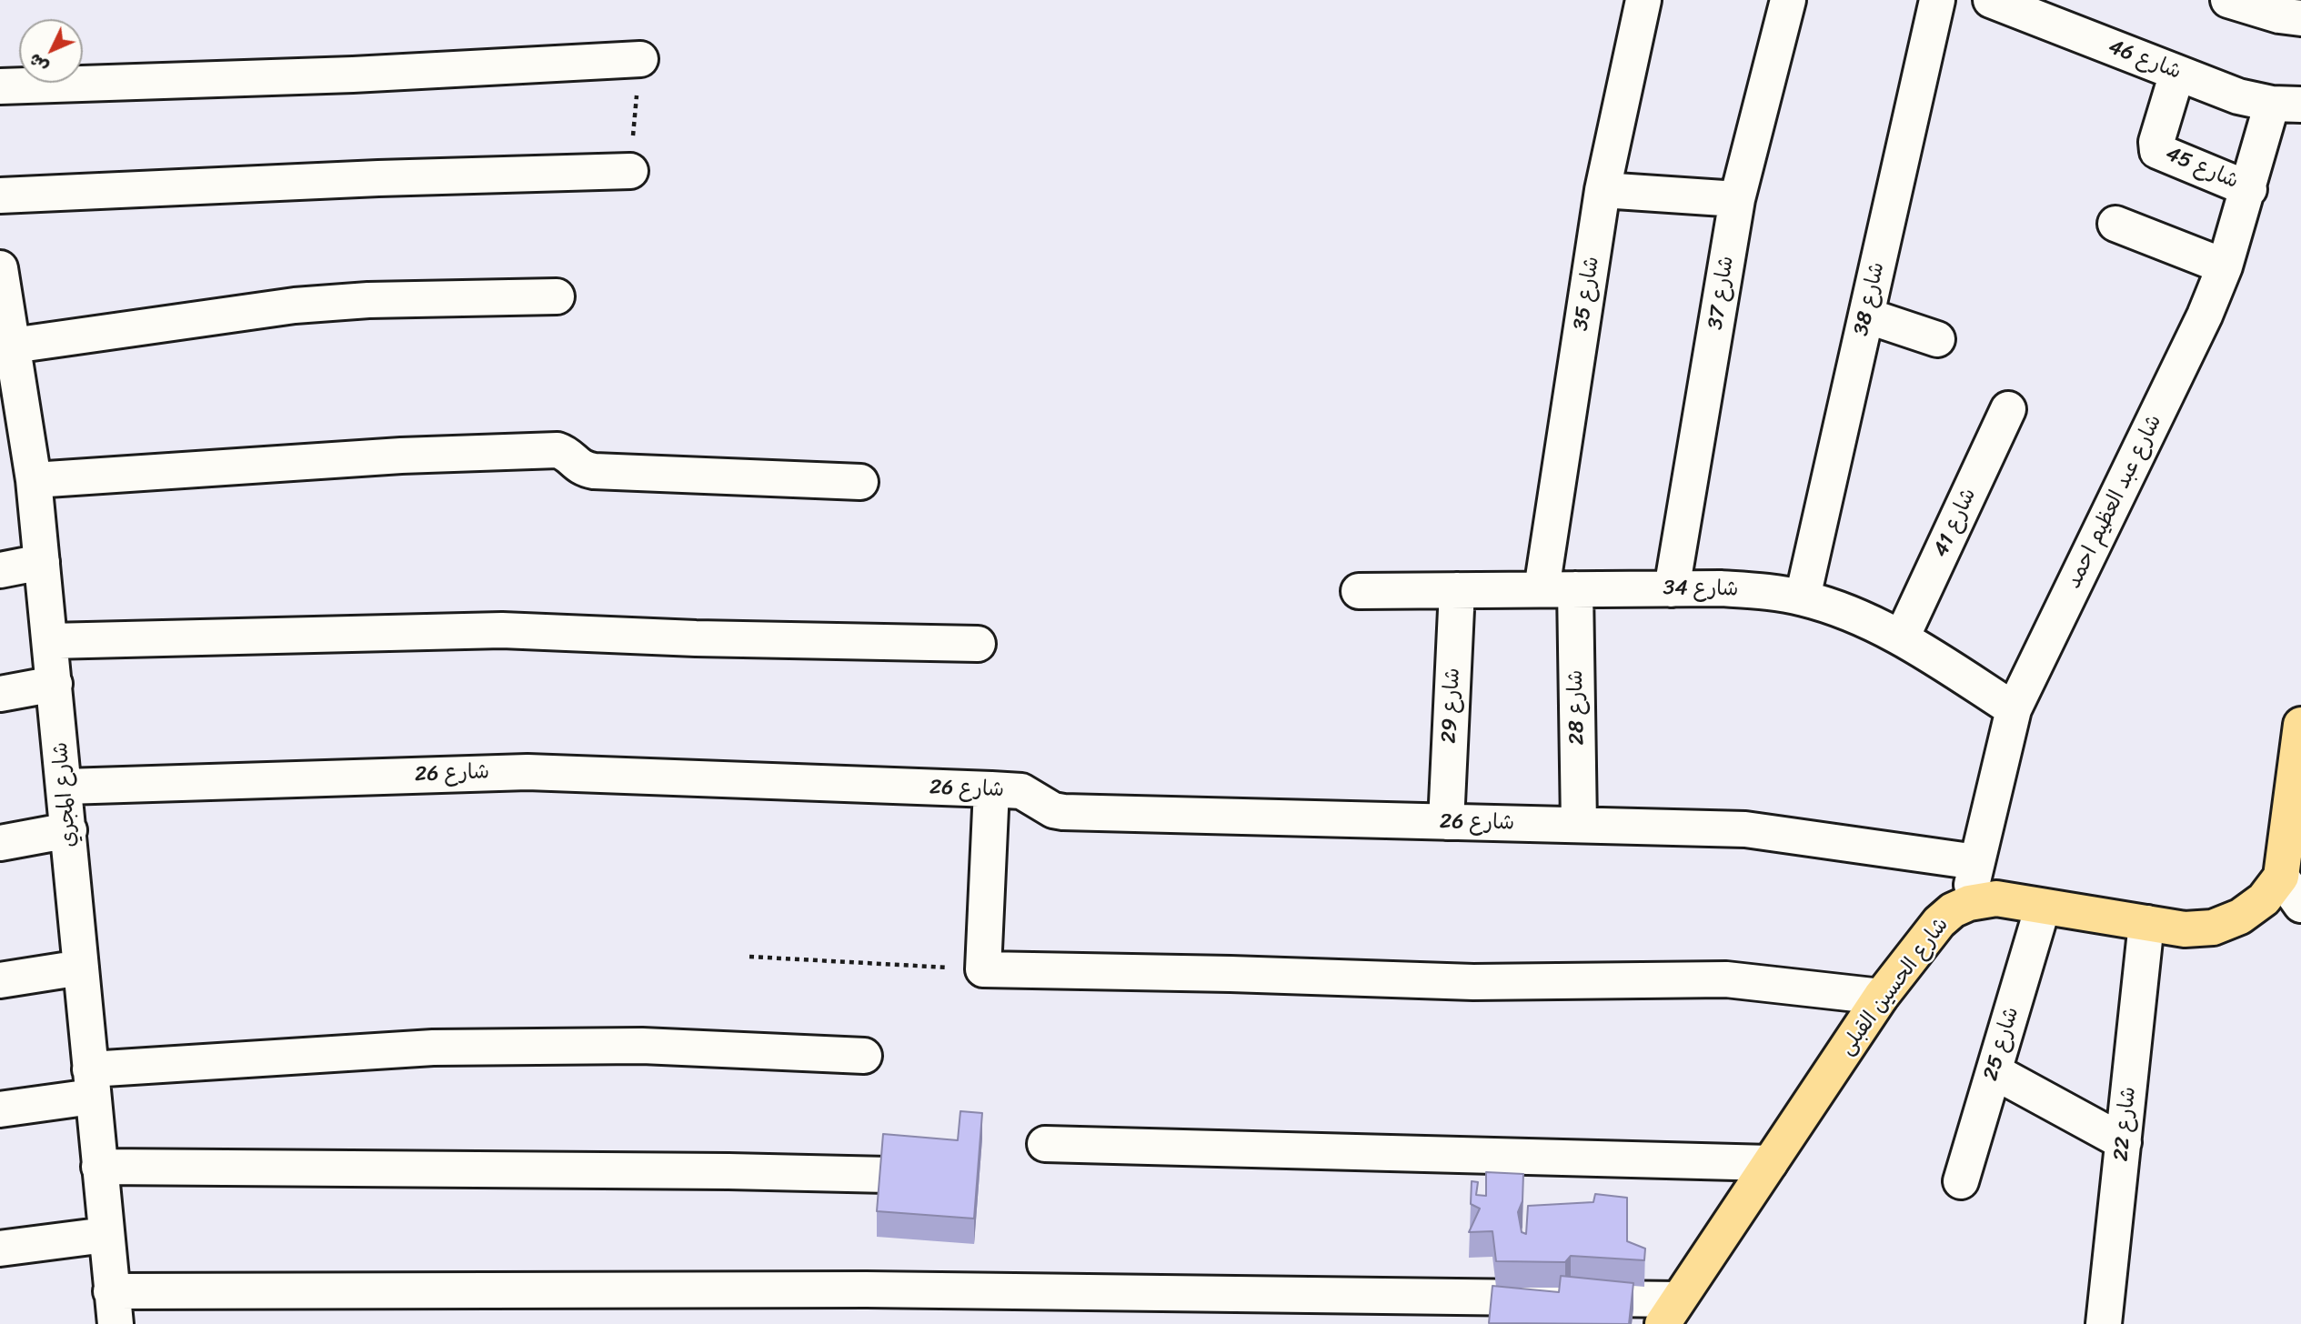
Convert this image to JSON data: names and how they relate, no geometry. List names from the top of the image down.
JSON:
{
  "streets": {
    "main road": ["شارع الحسين القبلى"],
    "street": [
      "شارع 46",
      "شارع 45",
      "شارع 37",
      "شارع 35",
      "شارع 38",
      "شارع عبد العظيم احمد",
      "شارع 41",
      "شارع 34",
      "شارع 29",
      "شارع 28",
      "شارع 26",
      "شارع المجري",
      "شارع 25",
      "شارع 22"
    ]
  },
  "crossings": [
    ["شارع 46", "شارع 45"],
    ["شارع 46", "شارع عبد العظيم احمد"],
    ["شارع 45", "شارع عبد العظيم احمد"],
    ["شارع 37", "شارع 34"],
    ["شارع 35", "شارع 34"],
    ["شارع 38", "شارع 34"],
    ["شارع عبد العظيم احمد", "شارع 34"],
    ["شارع عبد العظيم احمد", "شارع 26"],
    ["شارع عبد العظيم احمد", "شارع الحسين القبلى"],
    ["شارع 41", "شارع 34"],
    ["شارع 34", "شارع 29"],
    ["شارع 34", "شارع 28"],
    ["شارع 29", "شارع 26"],
    ["شارع 28", "شارع 26"],
    ["شارع 26", "شارع المجري"],
    ["شارع الحسين القبلى", "شارع 25"],
    ["شارع الحسين القبلى", "شارع 22"]
  ],
  "north": "bottom left"
}
